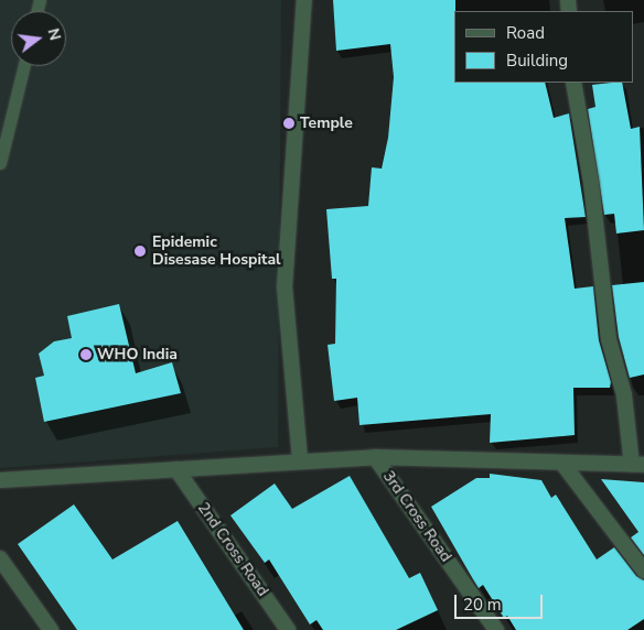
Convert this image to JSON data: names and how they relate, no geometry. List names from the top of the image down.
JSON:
{
  "streets": {
    "street": ["3rd Cross Road", "2nd Cross Road"]
  },
  "places": ["Temple", "Epidemic Disesase Hospital", "WHO India"],
  "legend": ["Road", "Building"],
  "scale_bar": "20 m",
  "north": "right"
}
